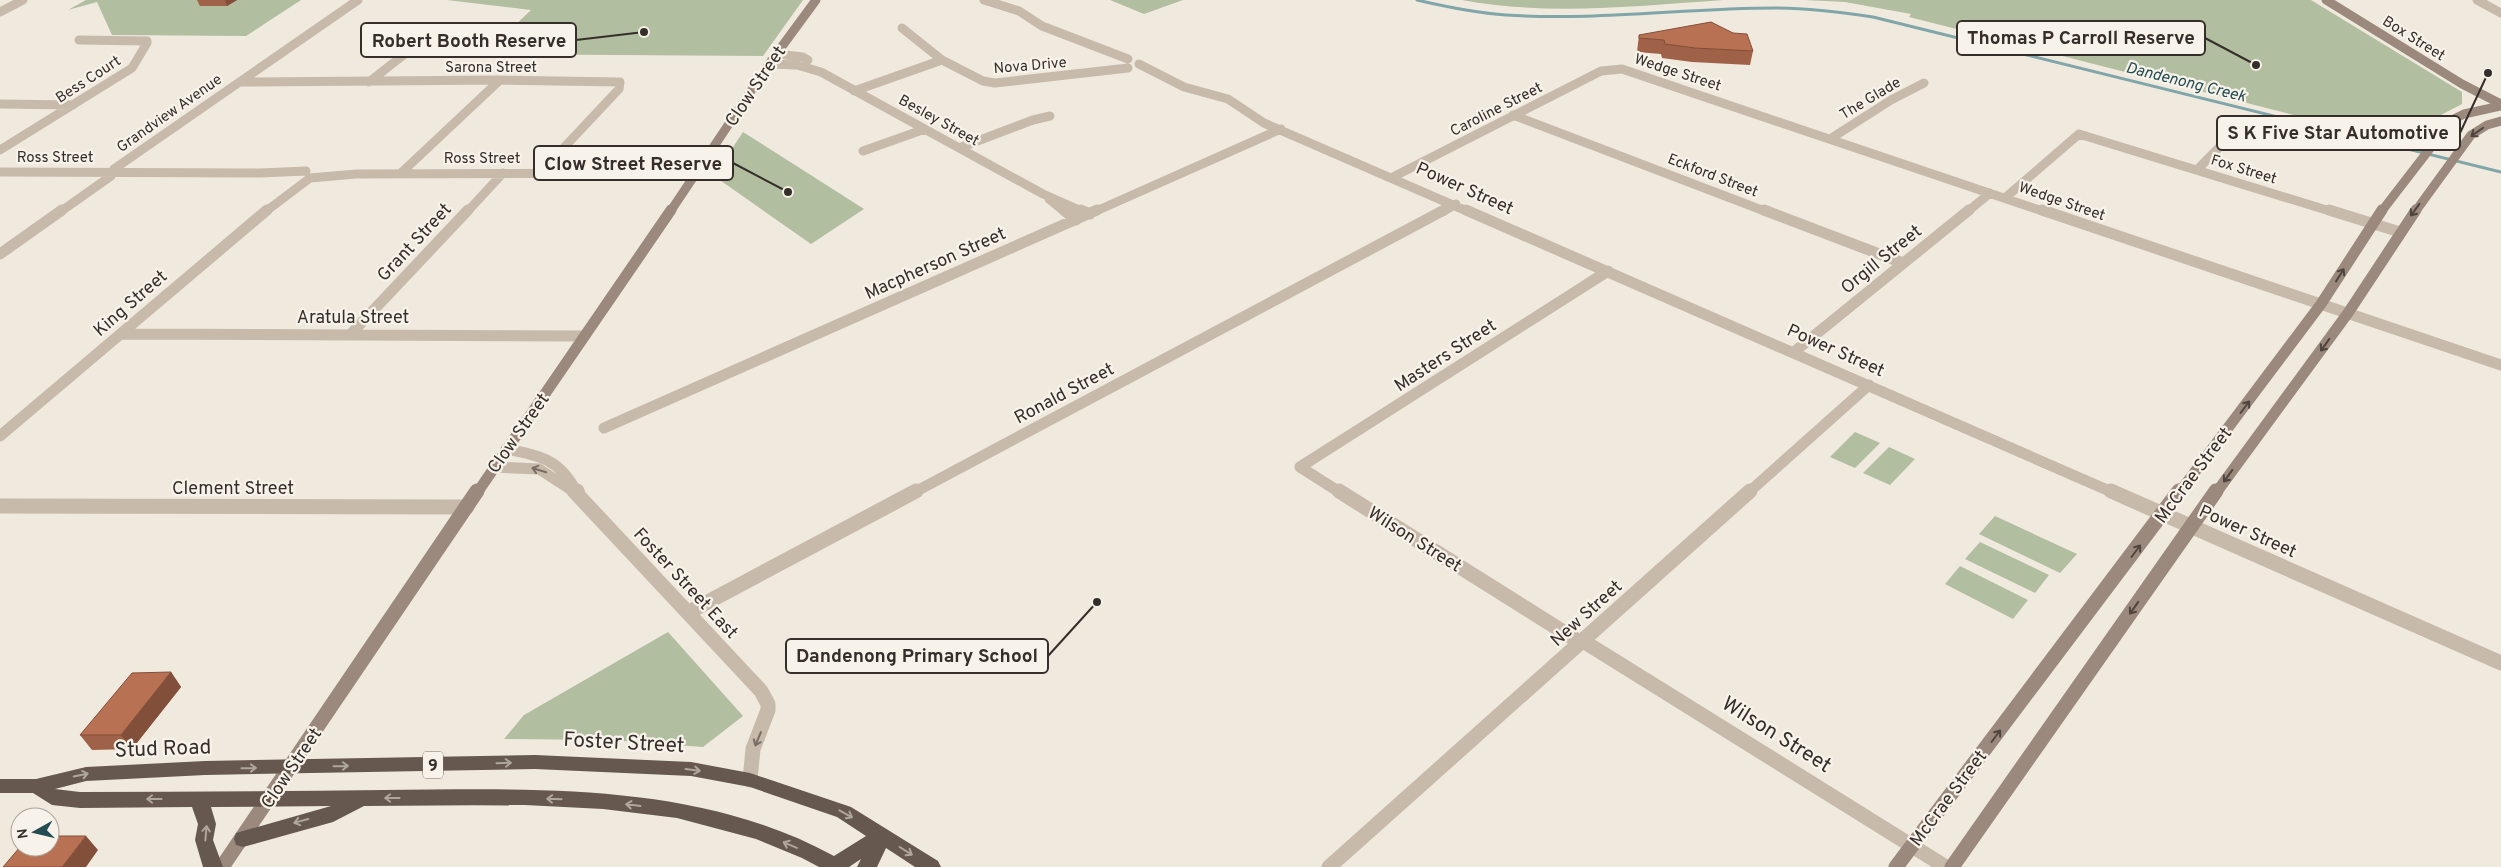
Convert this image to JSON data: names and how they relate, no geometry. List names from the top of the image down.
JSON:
{
  "streets": {
    "highway": ["Foster Street", "Stud Road", "9"],
    "main road": ["Box Street", "Clow Street", "McCrae Street"],
    "street": [
      "Nova Drive",
      "Sarona Street",
      "Wedge Street",
      "Bess Court",
      "The Glade",
      "Caroline Street",
      "Grandview Avenue",
      "Besley Street",
      "Ross Street",
      "Fox Street",
      "Eckford Street",
      "Power Street",
      "Grant Street",
      "Orgill Street",
      "Macpherson Street",
      "King Street",
      "Aratula Street",
      "Masters Street",
      "Ronald Street",
      "Clement Street",
      "Wilson Street",
      "Foster Street East",
      "New Street"
    ]
  },
  "crossings": [
    ["Box Street", "McCrae Street"],
    ["Nova Drive", "Power Street"],
    ["Sarona Street", "Grandview Avenue"],
    ["Sarona Street", "Ross Street"],
    ["Wedge Street", "The Glade"],
    ["Wedge Street", "Caroline Street"],
    ["Wedge Street", "Fox Street"],
    ["Wedge Street", "Orgill Street"],
    ["Wedge Street", "McCrae Street"],
    ["Clow Street", "Besley Street"],
    ["Clow Street", "Ross Street"],
    ["Clow Street", "Aratula Street"],
    ["Clow Street", "Clement Street"],
    ["Clow Street", "Foster Street East"],
    ["Clow Street", "Foster Street"],
    ["Clow Street", "Stud Road"],
    ["Clow Street", "9"],
    ["Caroline Street", "Eckford Street"],
    ["Caroline Street", "Power Street"],
    ["Grandview Avenue", "Ross Street"],
    ["Besley Street", "Macpherson Street"],
    ["Ross Street", "Grant Street"],
    ["Ross Street", "King Street"],
    ["Fox Street", "McCrae Street"],
    ["Eckford Street", "Orgill Street"],
    ["Power Street", "Orgill Street"],
    ["Power Street", "Macpherson Street"],
    ["Power Street", "Masters Street"],
    ["Power Street", "Ronald Street"],
    ["Power Street", "McCrae Street"],
    ["Power Street", "New Street"],
    ["Grant Street", "Aratula Street"],
    ["King Street", "Aratula Street"],
    ["Masters Street", "Wilson Street"],
    ["Ronald Street", "Foster Street East"],
    ["McCrae Street", "Wilson Street"],
    ["Wilson Street", "New Street"],
    ["Foster Street East", "Foster Street"],
    ["Foster Street", "Stud Road"],
    ["Stud Road", "9"]
  ],
  "water": ["Dandenong Creek"],
  "places": [
    "Robert Booth Reserve",
    "Thomas P Carroll Reserve",
    "S K Five Star Automotive",
    "Clow Street Reserve",
    "Dandenong Primary School"
  ],
  "north": "left"
}
